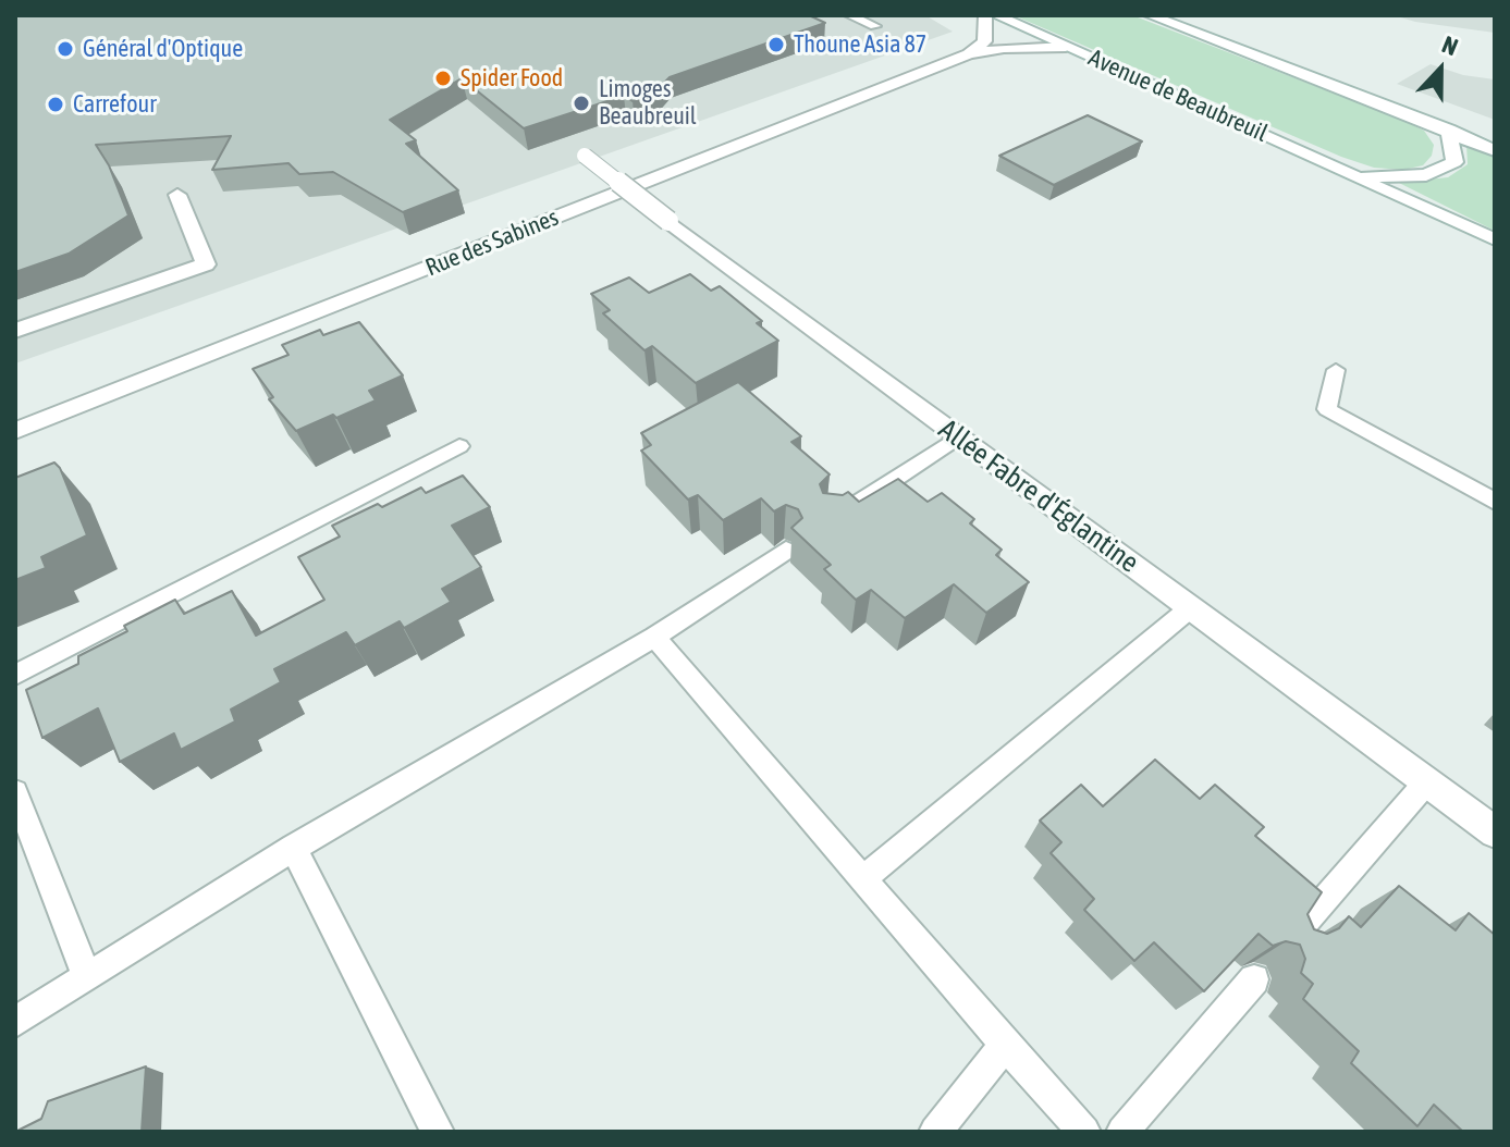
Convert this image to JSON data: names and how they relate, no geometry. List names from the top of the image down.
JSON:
{
  "streets": {
    "street": ["Avenue de Beaubreuil", "Rue des Sabines", "Allée Fabre d'Églantine"]
  },
  "crossings": [
    ["Avenue de Beaubreuil", "Rue des Sabines"]
  ],
  "places": [
    "Thoune Asia 87",
    "Général d'Optique",
    "Spider Food",
    "Limoges Beaubreuil",
    "Carrefour"
  ],
  "north": "top"
}
